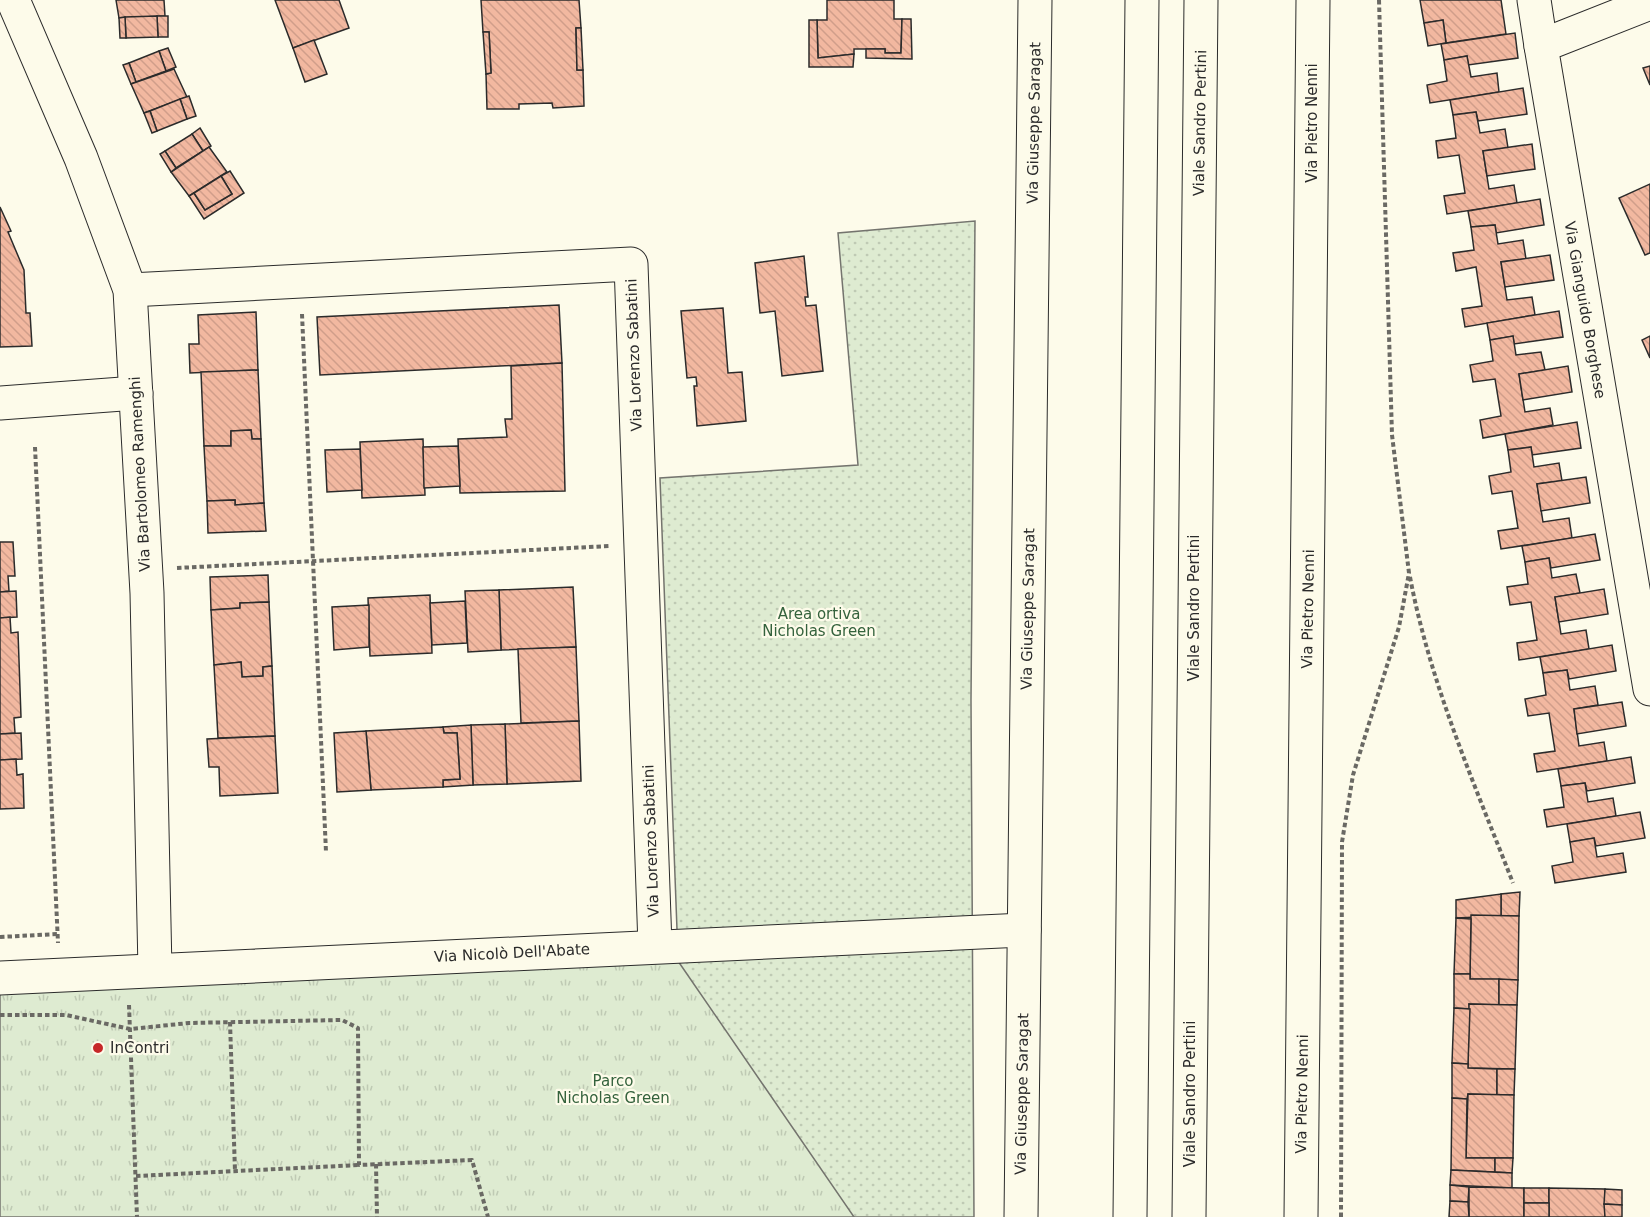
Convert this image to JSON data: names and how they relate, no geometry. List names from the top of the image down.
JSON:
{
  "streets": {
    "main road": [
      "Via Giuseppe Saragat",
      "Viale Sandro Pertini",
      "Via Pietro Nenni",
      "Via Gianguido Borghese",
      "Via Lorenzo Sabatini",
      "Via Bartolomeo Ramenghi",
      "Via Nicolò Dell'Abate"
    ]
  },
  "crossings": [
    ["Via Giuseppe Saragat", "Via Nicolò Dell'Abate"],
    ["Via Lorenzo Sabatini", "Via Bartolomeo Ramenghi"],
    ["Via Lorenzo Sabatini", "Via Nicolò Dell'Abate"],
    ["Via Bartolomeo Ramenghi", "Via Nicolò Dell'Abate"]
  ],
  "parks": ["Area ortiva Nicholas Green", "Parco Nicholas Green"],
  "places": ["InContri"]
}
